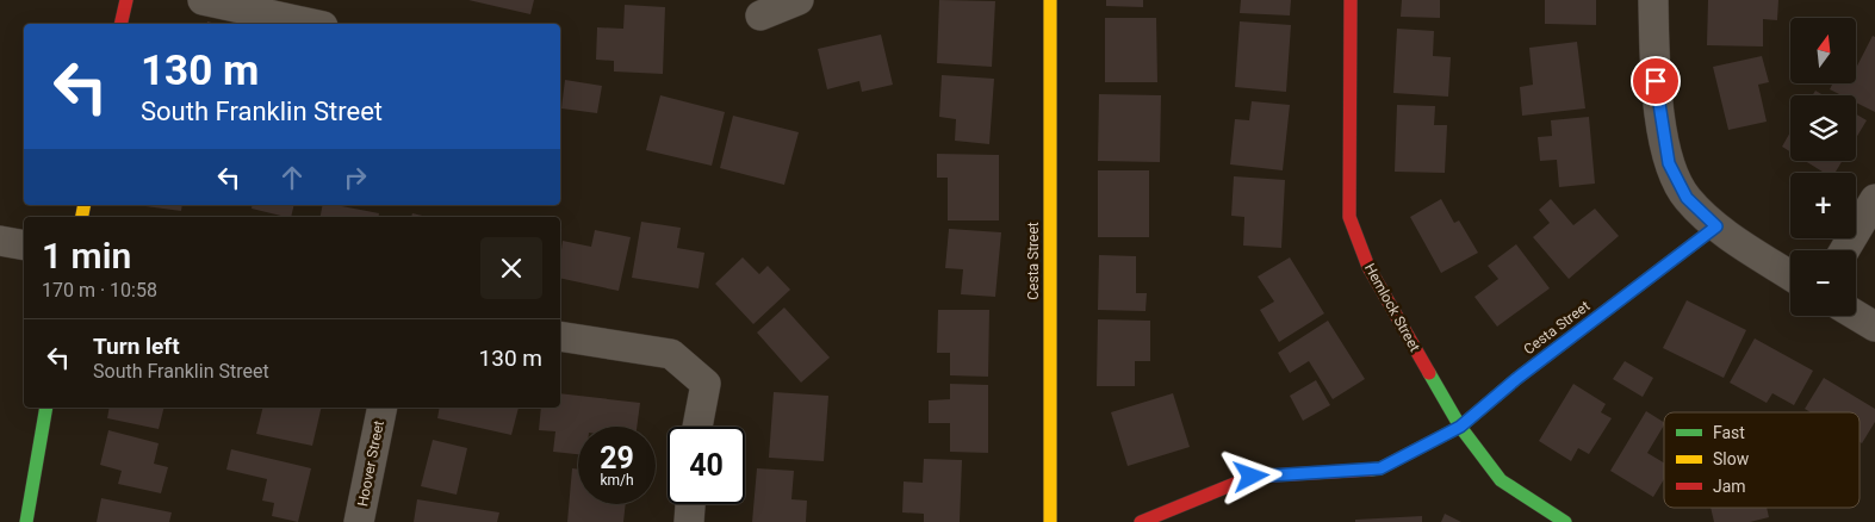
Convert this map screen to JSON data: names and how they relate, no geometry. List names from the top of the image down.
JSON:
{
  "streets": {
    "street": ["Cesta Street", "Hemlock Street", "Hoover Street"]
  },
  "crossings": [
    ["Cesta Street", "Hemlock Street"]
  ],
  "legend": ["Fast", "Slow", "Jam"],
  "north": "top",
  "page": {
    "map_buttons": ["+", "−"],
    "turn": ["130 m", "South Franklin Street"],
    "heading": ["1 min", "170 m · 10:58"],
    "list": [
      {
        "name": "Turn left",
        "note": "South Franklin Street",
        "value": "130 m"
      }
    ],
    "speed": "29 km/h",
    "limit": "40"
  }
}
